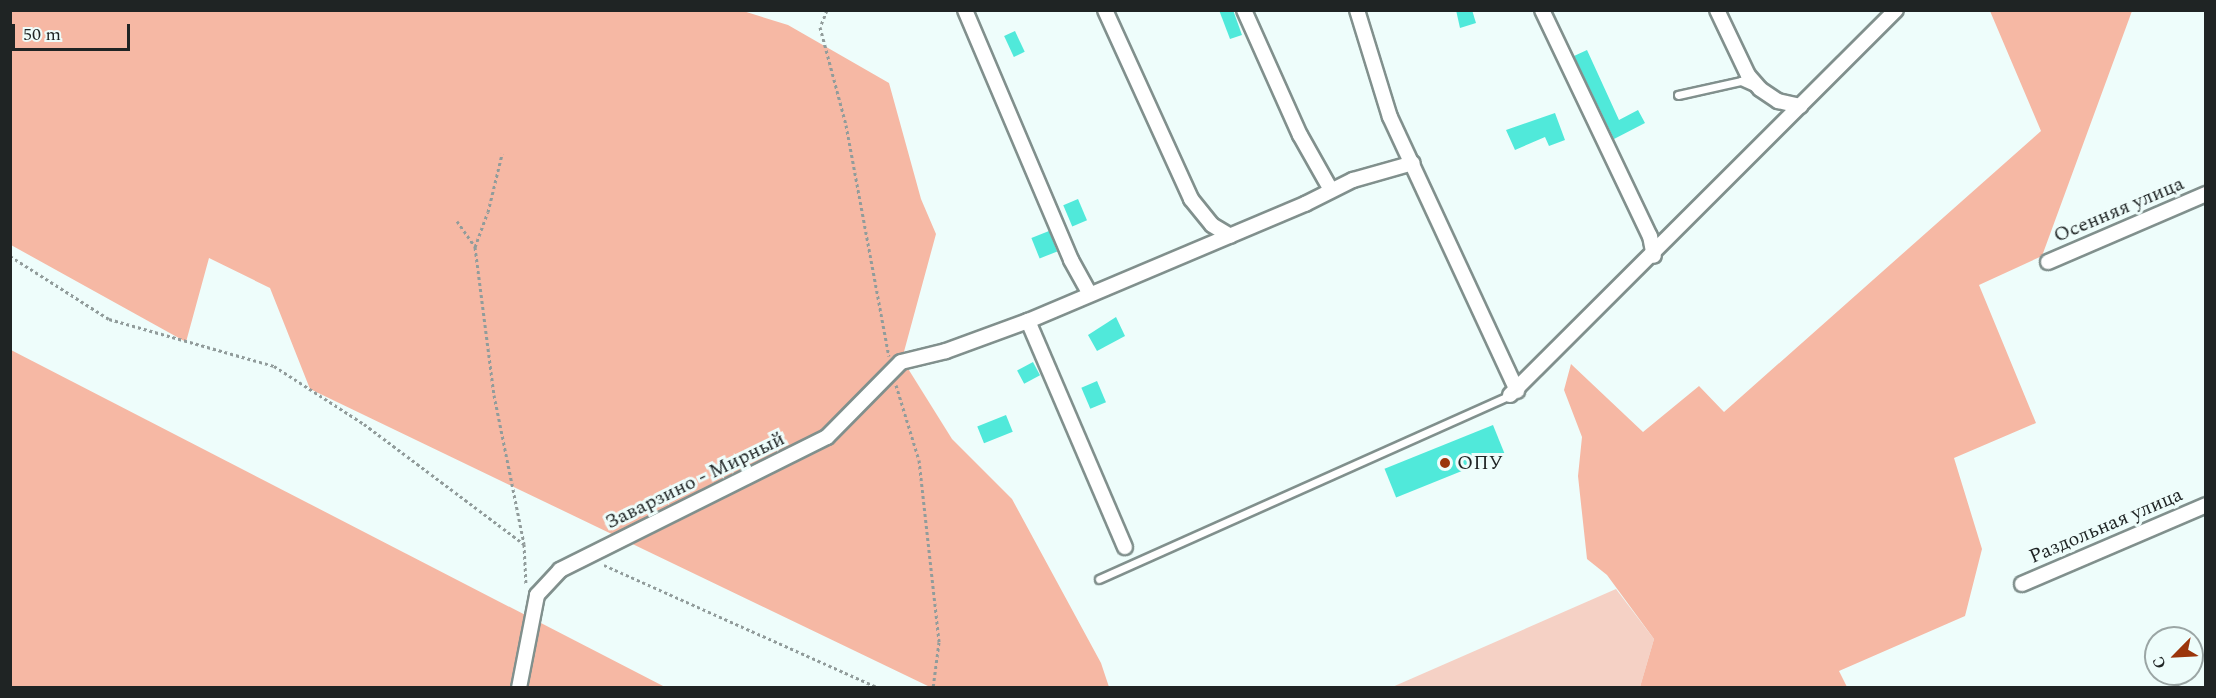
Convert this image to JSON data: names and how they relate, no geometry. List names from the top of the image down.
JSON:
{
  "streets": {
    "street": ["Осенняя улица", "Заварзино - Мирный", "Раздольная улица"]
  },
  "places": ["ОПУ"],
  "scale_bar": "50 m",
  "north": "bottom left"
}
